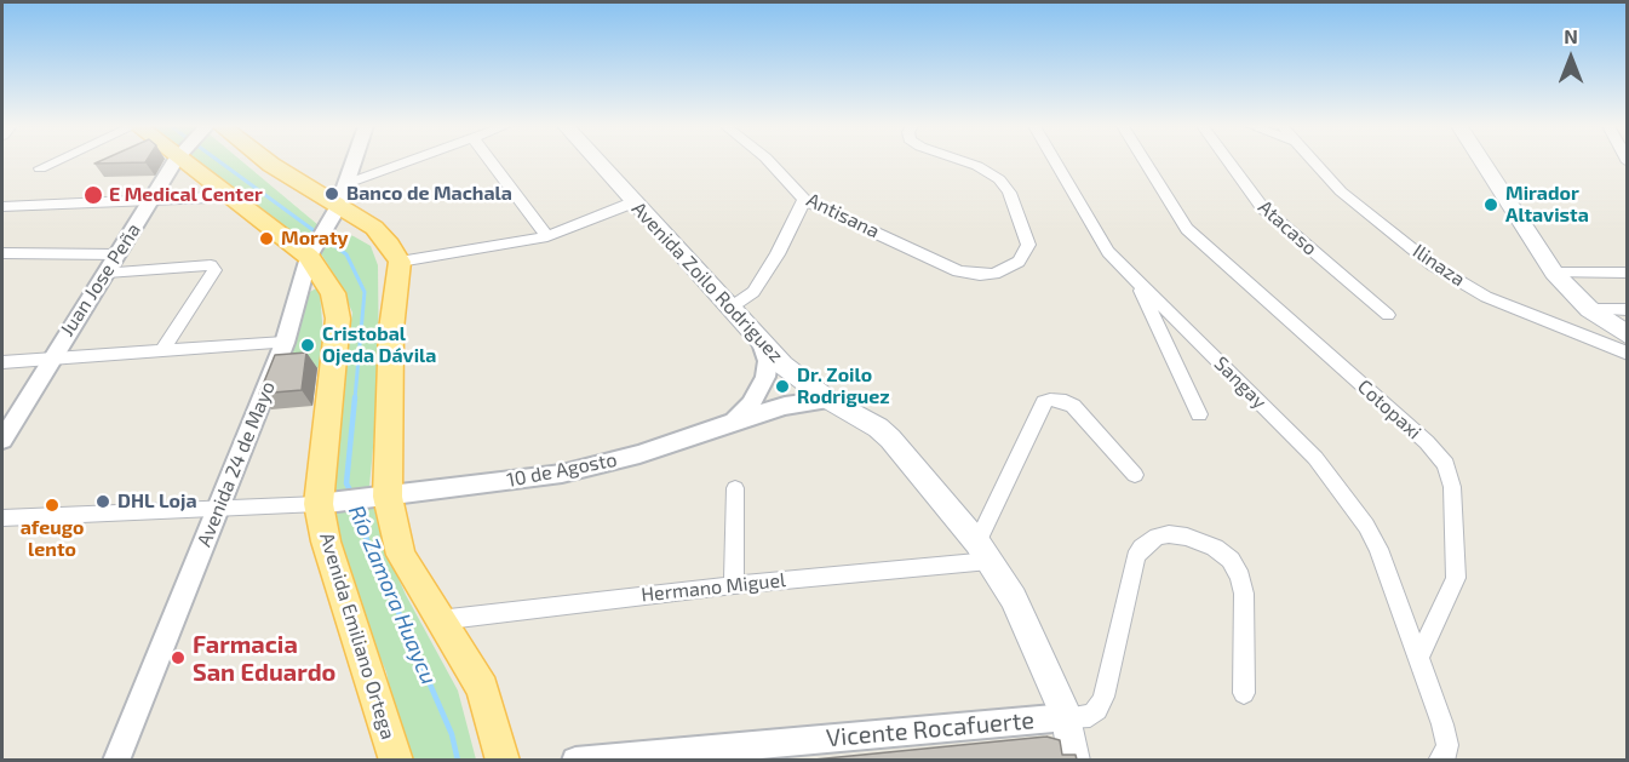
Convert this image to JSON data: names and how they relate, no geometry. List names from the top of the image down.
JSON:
{
  "streets": {
    "main road": ["Avenida Zoilo Rodriguez", "Avenida Emiliano Ortega"],
    "street": [
      "Antisana",
      "Atacaso",
      "Ilinaza",
      "Juan Jose Peña",
      "Sangay",
      "Cotopaxi",
      "Avenida 24 de Mayo",
      "10 de Agosto",
      "Hermano Miguel",
      "Vicente Rocafuerte"
    ]
  },
  "crossings": [
    ["Avenida Zoilo Rodriguez", "10 de Agosto"],
    ["Avenida Zoilo Rodriguez", "Hermano Miguel"],
    ["Avenida Zoilo Rodriguez", "Vicente Rocafuerte"],
    ["Sangay", "Cotopaxi"],
    ["Avenida 24 de Mayo", "Avenida Emiliano Ortega"],
    ["10 de Agosto", "Avenida Emiliano Ortega"]
  ],
  "water": ["Río Zamora Huaycu"],
  "places": [
    "Banco de Machala",
    "E Medical Center",
    "Mirador Altavista",
    "Moraty",
    "Cristobal Ojeda Dávila",
    "Dr. Zoilo Rodriguez",
    "DHL Loja",
    "afeugo lento",
    "Farmacia San Eduardo"
  ],
  "north": "top"
}
